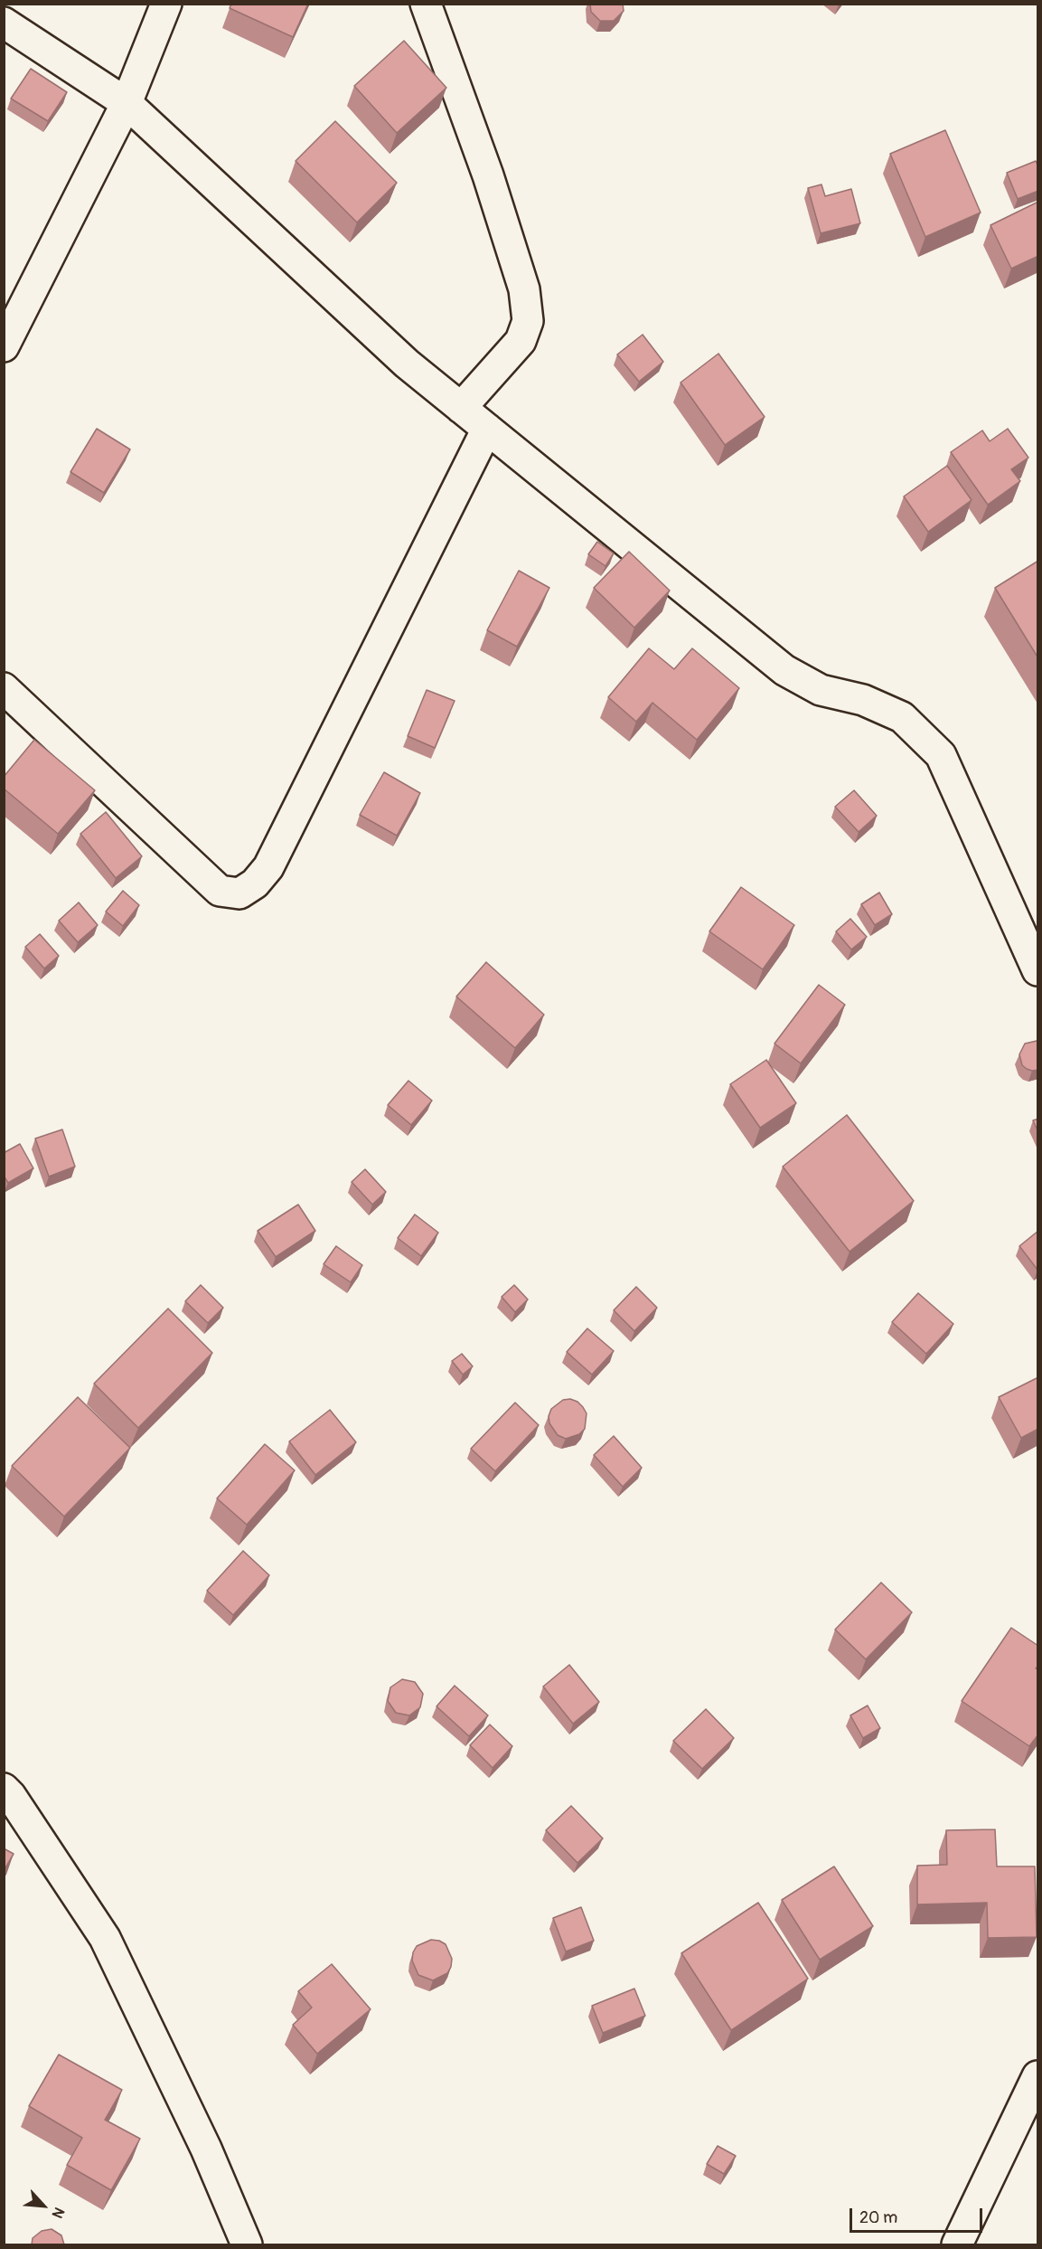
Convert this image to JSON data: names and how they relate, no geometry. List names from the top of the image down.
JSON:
{
  "scale_bar": "20 m",
  "north": "bottom right"
}
